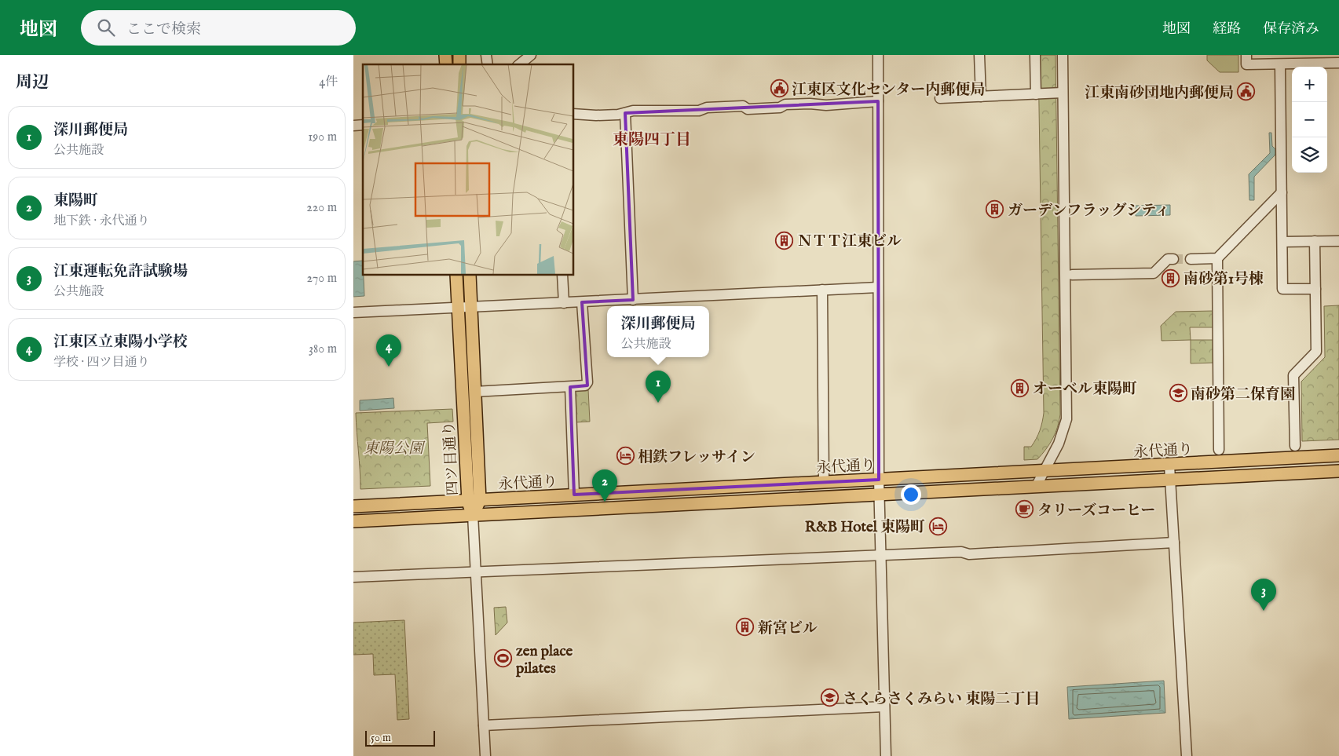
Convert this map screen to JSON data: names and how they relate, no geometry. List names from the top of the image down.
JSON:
{
  "streets": {
    "main road": ["永代通り", "四ツ目通り"]
  },
  "crossings": [
    ["永代通り", "四ツ目通り"]
  ],
  "districts": ["東陽四丁目"],
  "parks": ["東陽公園"],
  "places": {
    "public building": ["江東区文化センター内郵便局", "江東南砂団地内郵便局"],
    "building": [
      "ガーデンフラッグシティ",
      "ＮＴＴ江東ビル",
      "南砂第1号棟",
      "オーベル東陽町",
      "新宮ビル"
    ],
    "school or university": ["南砂第二保育園", "さくらさくみらい 東陽二丁目"],
    "hotel": ["相鉄フレッサイン", "R&B Hotel 東陽町"],
    "cafe": ["タリーズコーヒー"],
    "sports": ["zen place pilates"]
  },
  "scale_bar": "50 m",
  "page": {
    "header": "地図",
    "search": "ここで検索",
    "nav": ["地図", "経路", "保存済み"],
    "heading": ["周辺", "4件"],
    "map_buttons": ["+", "−"],
    "list": [
      {
        "mark": "1",
        "name": "深川郵便局",
        "note": "公共施設",
        "value": "190 m"
      },
      {
        "mark": "2",
        "name": "東陽町",
        "note": "地下鉄 · 永代通り",
        "value": "220 m"
      },
      {
        "mark": "3",
        "name": "江東運転免許試験場",
        "note": "公共施設",
        "value": "270 m"
      },
      {
        "mark": "4",
        "name": "江東区立東陽小学校",
        "note": "学校 · 四ツ目通り",
        "value": "380 m"
      }
    ],
    "popup": ["深川郵便局", "公共施設"],
    "pins": [
      "4",
      "1",
      "2",
      "3"
    ],
    "scale": "50 m"
  }
}
